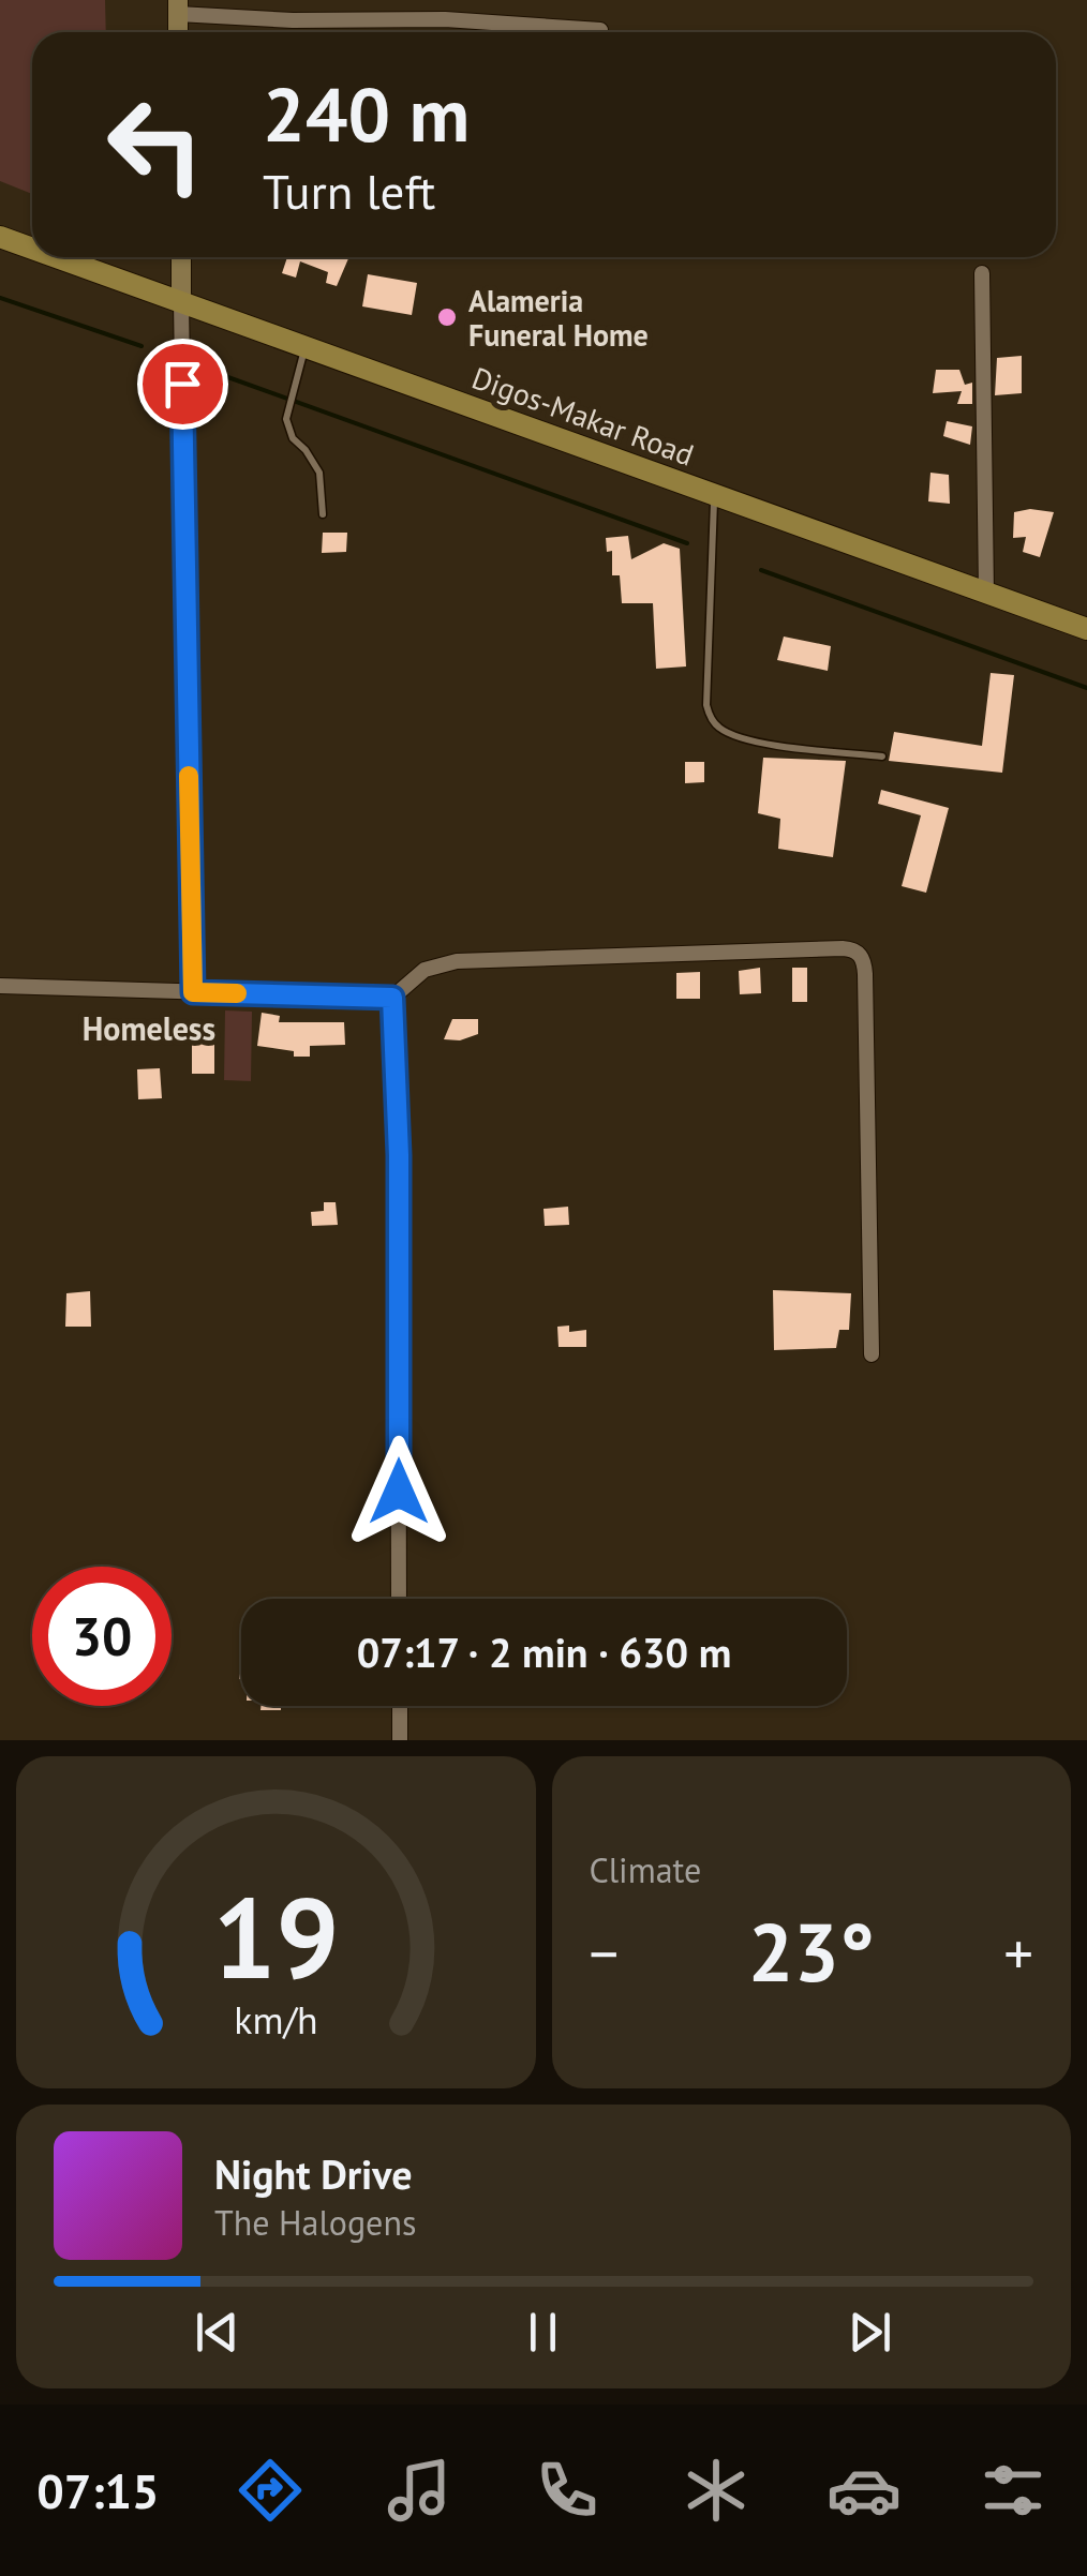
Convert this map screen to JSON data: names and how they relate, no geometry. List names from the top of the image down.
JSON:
{
  "streets": {
    "main road": ["Digos-Makar Road"]
  },
  "districts": ["Homeless"],
  "places": ["Alameria Funeral Home"],
  "page": {
    "turn": ["240 m", "Turn left"],
    "limit": "30",
    "trip": "07:17 · 2 min · 630 m",
    "tile": "Climate",
    "heat": ["−", "23°", "+"],
    "song": ["Night Drive", "The Halogens"],
    "tabs": "07:15",
    "gauge": ["19", "km/h"]
  }
}
